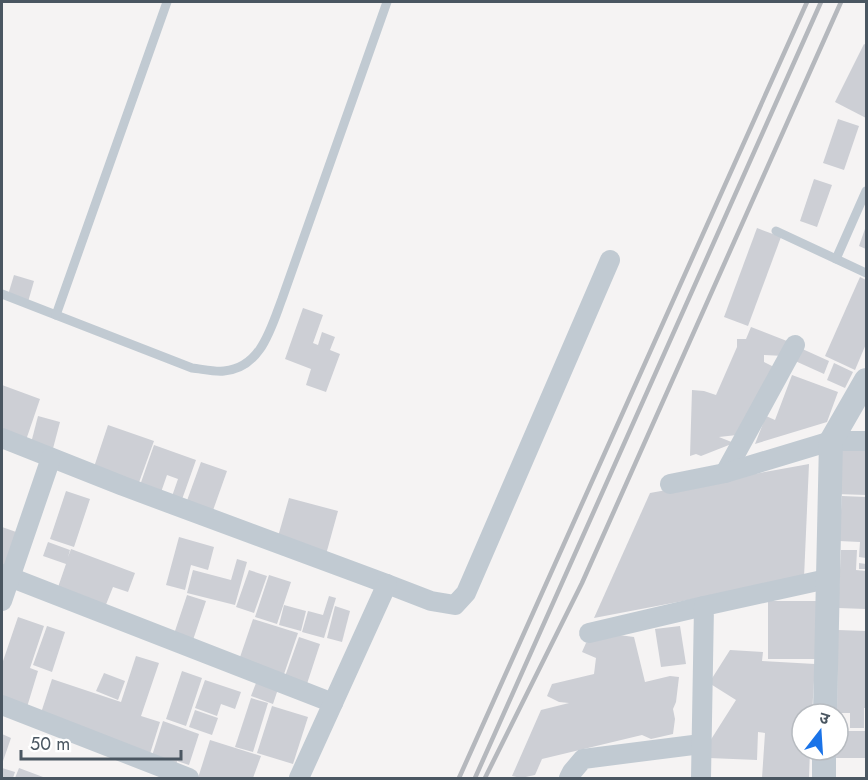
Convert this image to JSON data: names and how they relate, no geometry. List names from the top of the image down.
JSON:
{
  "scale_bar": "50 m",
  "north": "top"
}
